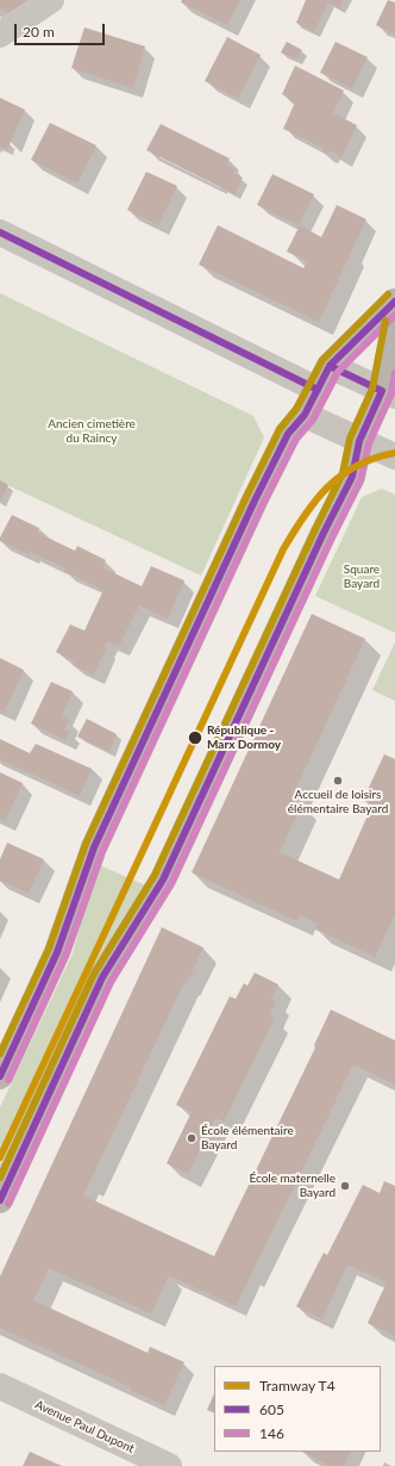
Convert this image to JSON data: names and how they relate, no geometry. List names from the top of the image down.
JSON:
{
  "streets": {
    "street": ["Avenue Paul Dupont"]
  },
  "parks": ["Ancien cimetière du Raincy", "Square Bayard"],
  "places": [
    "République - Marx Dormoy",
    "Accueil de loisirs élémentaire Bayard",
    "École élémentaire Bayard",
    "École maternelle Bayard"
  ],
  "lines": ["transit line 605", "transit line 146", "tram line T4"],
  "legend": ["Tramway T4", "605", "146"],
  "scale_bar": "20 m"
}
